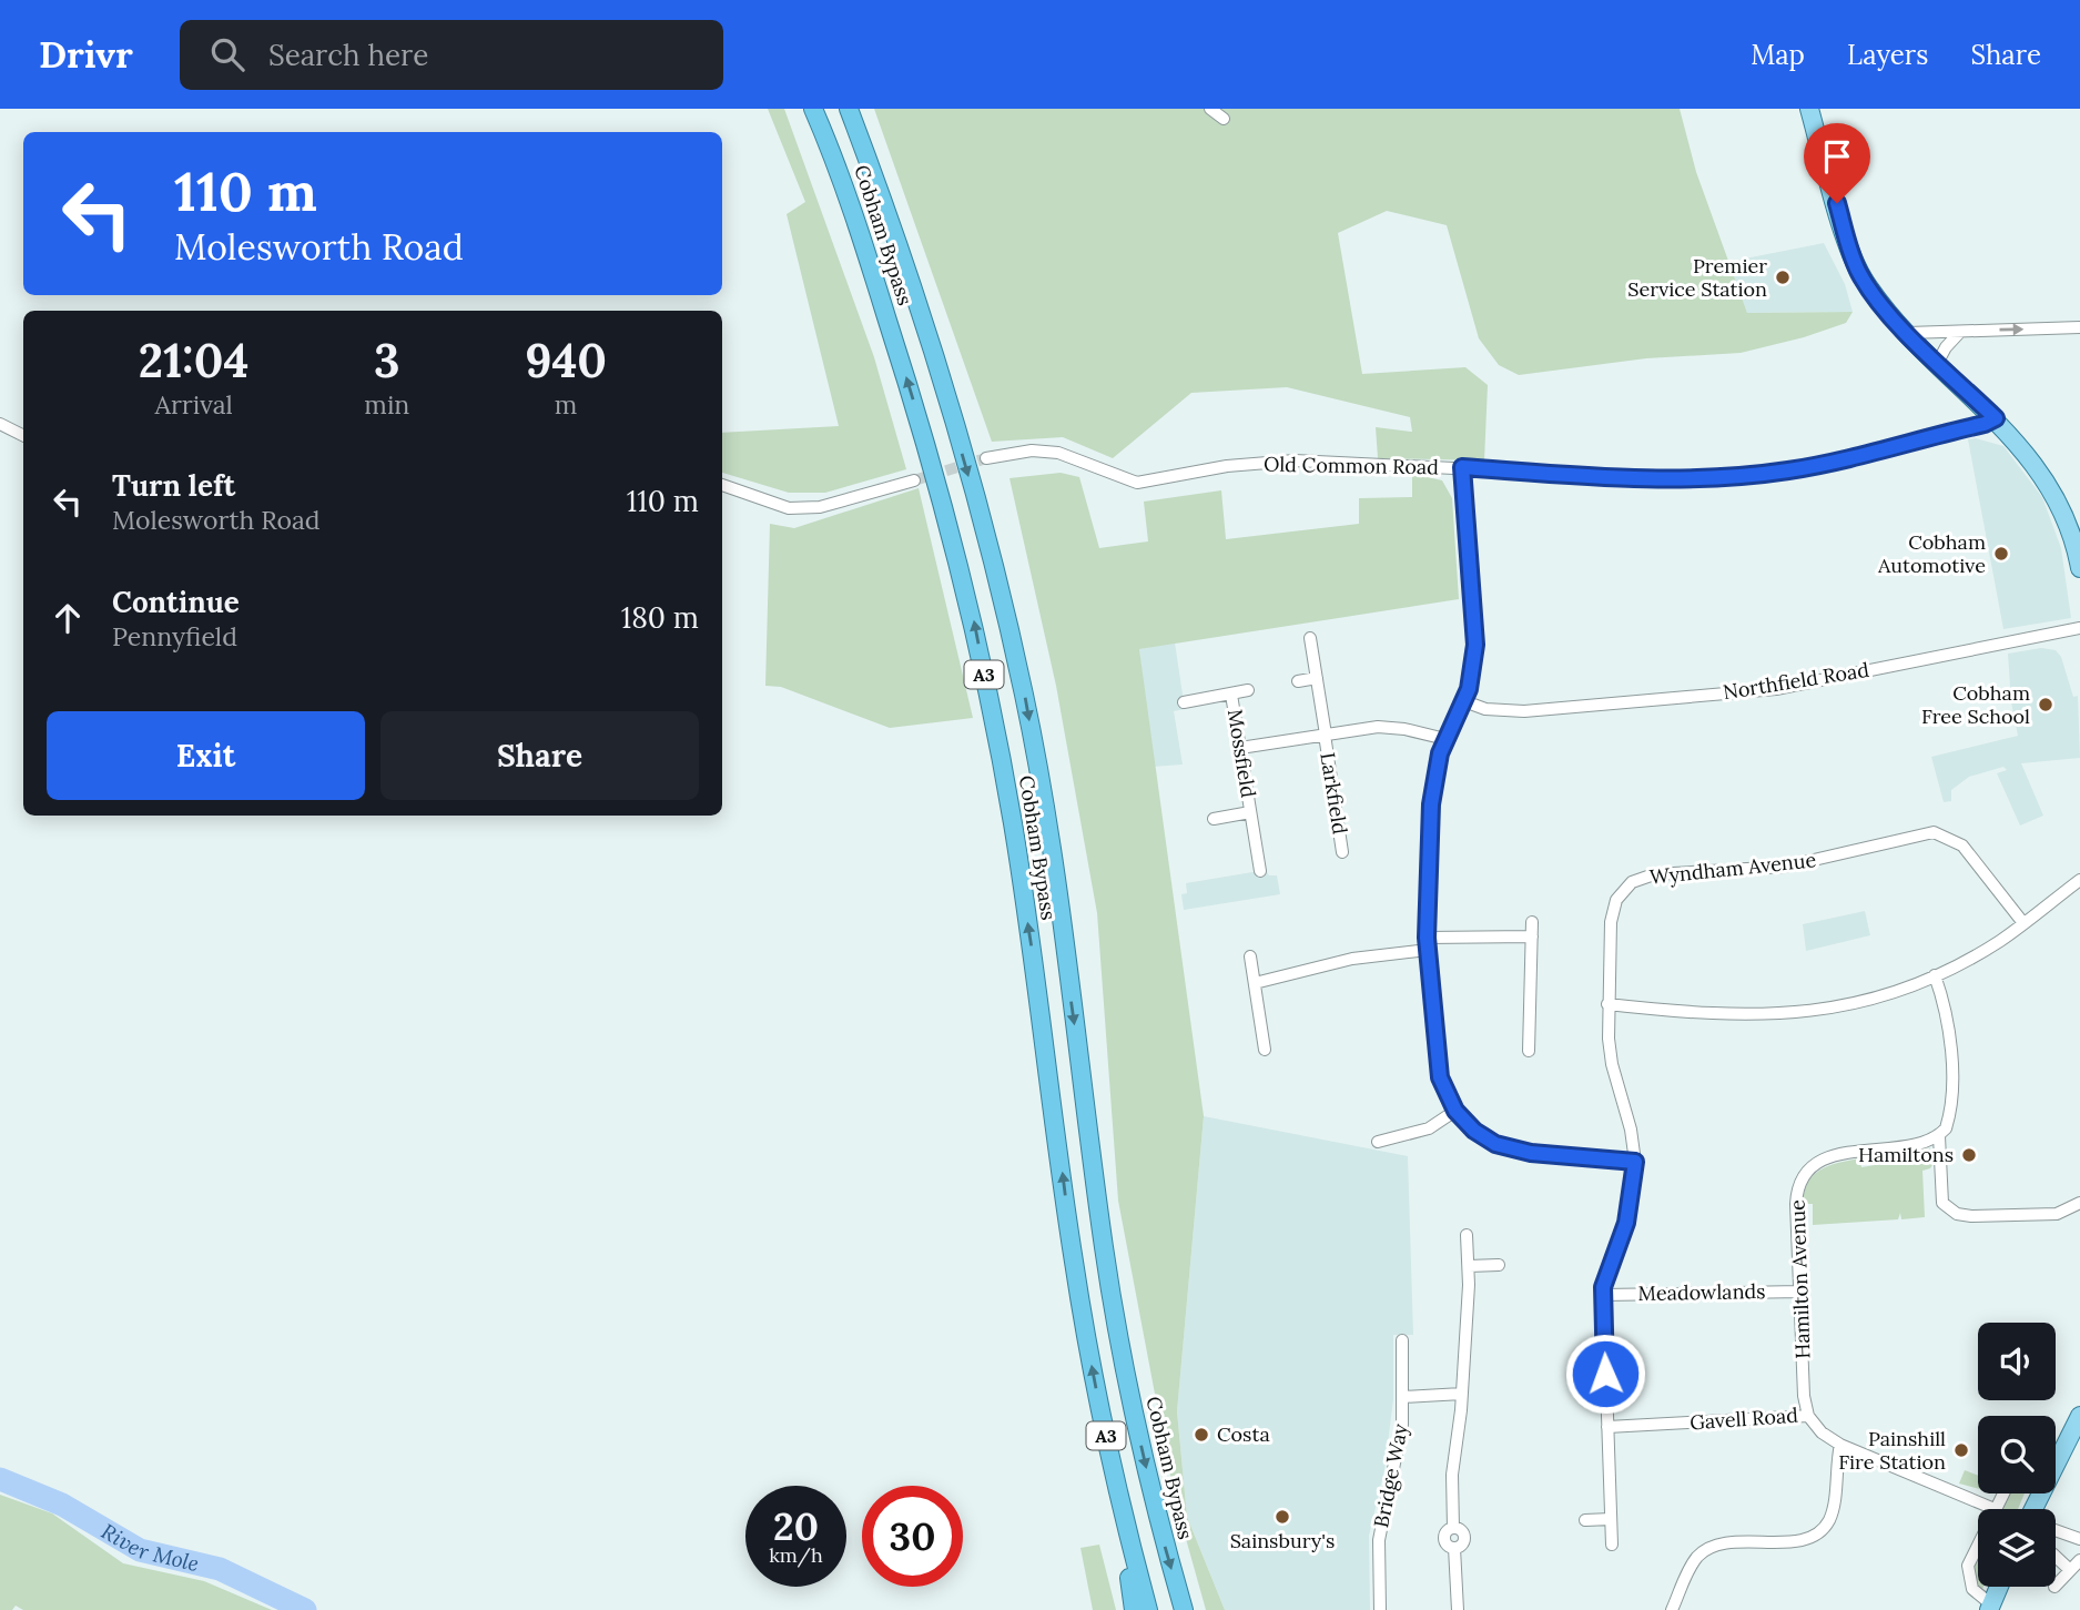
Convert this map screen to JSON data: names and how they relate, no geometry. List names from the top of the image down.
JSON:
{
  "streets": {
    "highway": ["Cobham Bypass", "A3"],
    "street": [
      "Old Common Road",
      "Northfield Road",
      "Mossfield",
      "Larkfield",
      "Wyndham Avenue",
      "Hamilton Avenue",
      "Meadowlands",
      "Gavell Road",
      "Bridge Way"
    ]
  },
  "crossings": [
    ["Mossfield", "Larkfield"],
    ["Wyndham Avenue", "Meadowlands"],
    ["Wyndham Avenue", "Gavell Road"],
    ["Hamilton Avenue", "Meadowlands"],
    ["Hamilton Avenue", "Gavell Road"]
  ],
  "water": ["River Mole"],
  "places": [
    "Premier Service Station",
    "Cobham Automotive",
    "Cobham Free School",
    "Hamiltons",
    "Costa",
    "Painshill Fire Station",
    "Sainsbury's"
  ],
  "page": {
    "header": "Drivr",
    "search": "Search here",
    "nav": ["Map", "Layers", "Share"],
    "turn": ["110 m", "Molesworth Road"],
    "eta": [
      "21:04",
      "Arrival",
      "3",
      "min",
      "940",
      "m"
    ],
    "list": [
      {
        "name": "Turn left",
        "note": "Molesworth Road",
        "value": "110 m"
      },
      {
        "name": "Continue",
        "note": "Pennyfield",
        "value": "180 m"
      }
    ],
    "buttons": ["Exit", "Share"],
    "speed": "20 km/h",
    "limit": "30"
  }
}
